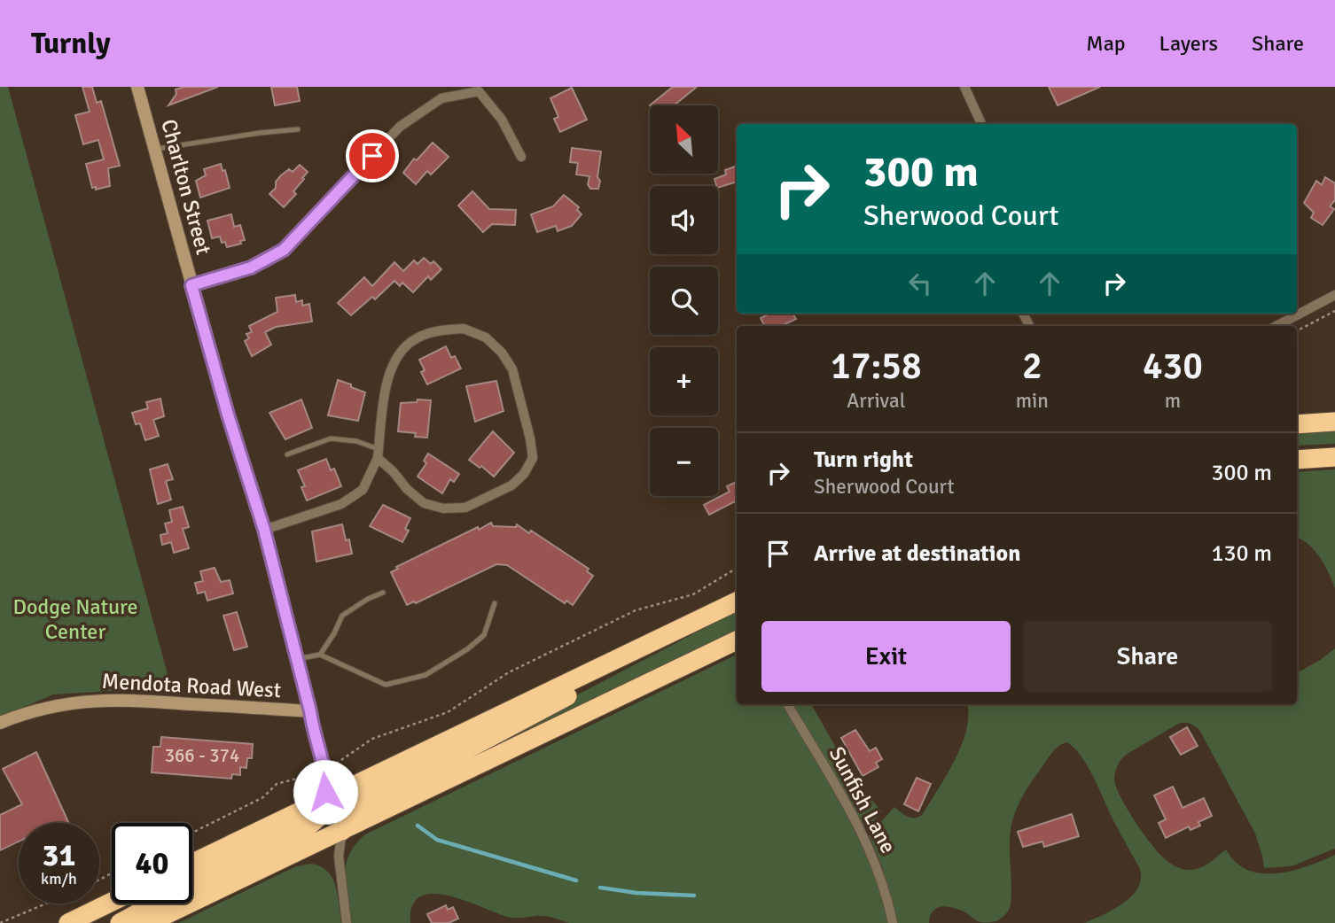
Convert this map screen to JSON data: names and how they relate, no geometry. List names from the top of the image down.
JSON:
{
  "streets": {
    "street": ["Charlton Street", "Mendota Road West", "Sunfish Lane"]
  },
  "crossings": [
    ["Charlton Street", "Mendota Road West"]
  ],
  "parks": ["Dodge Nature Center"],
  "house_numbers": ["366 - 374"],
  "north": "top left",
  "page": {
    "header": "Turnly",
    "nav": ["Map", "Layers", "Share"],
    "map_buttons": ["+", "−"],
    "turn": ["300 m", "Sherwood Court"],
    "eta": [
      "17:58",
      "Arrival",
      "2",
      "min",
      "430",
      "m"
    ],
    "list": [
      {
        "name": "Turn right",
        "note": "Sherwood Court",
        "value": "300 m"
      },
      {
        "name": "Arrive at destination",
        "value": "130 m"
      }
    ],
    "buttons": ["Exit", "Share"],
    "speed": "31 km/h",
    "limit": "40"
  }
}
